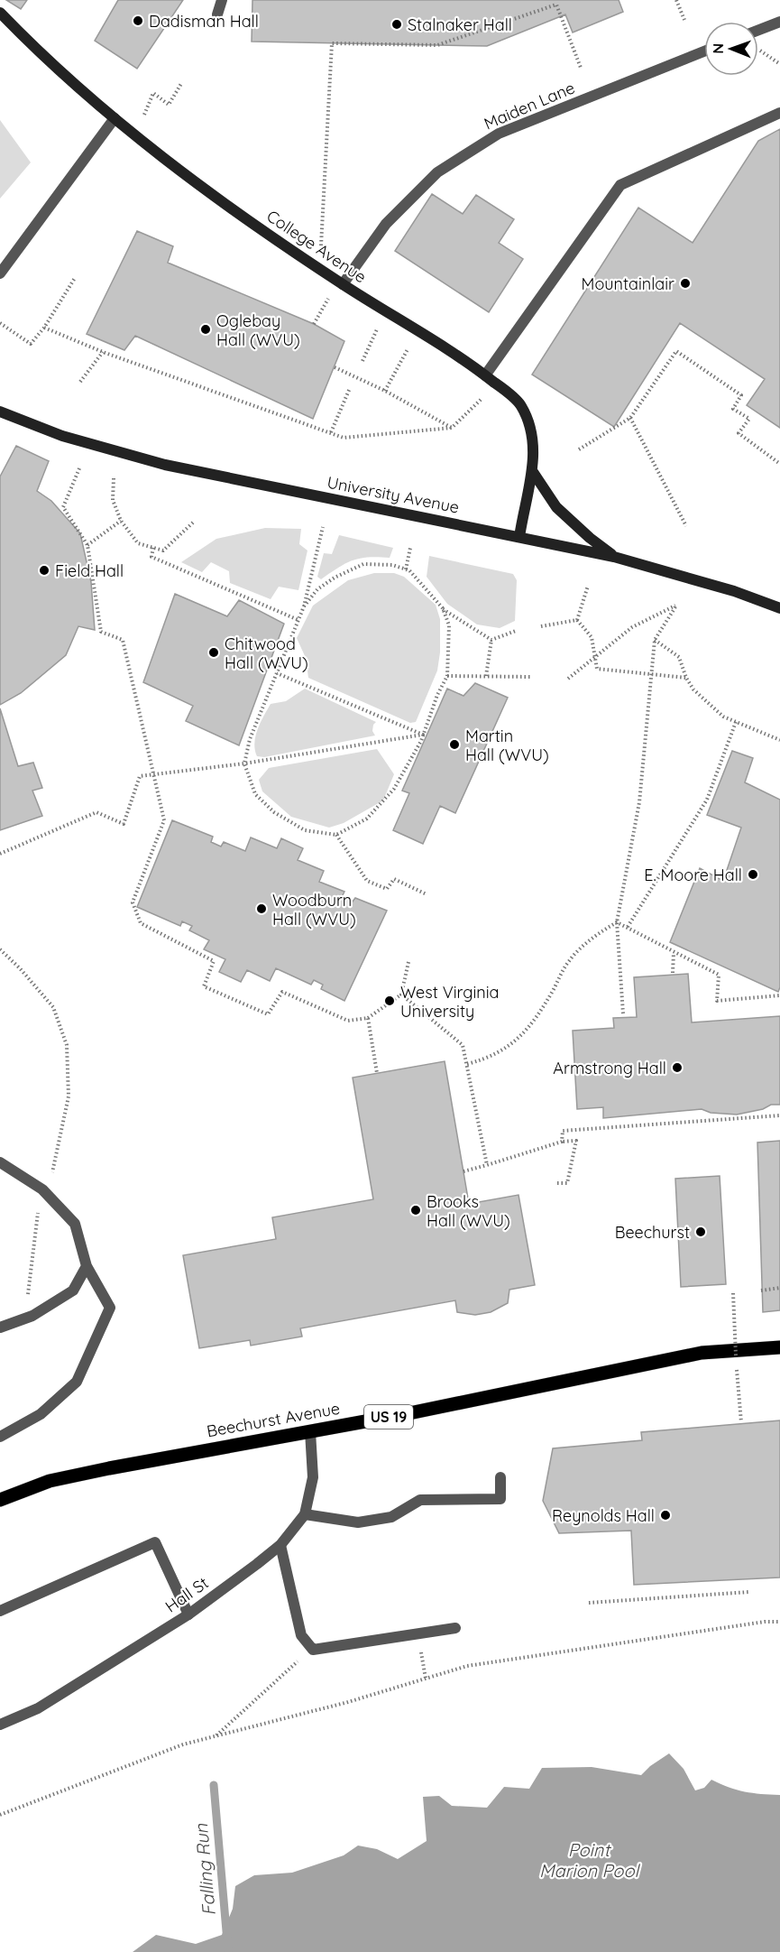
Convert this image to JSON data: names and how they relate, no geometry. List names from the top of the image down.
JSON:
{
  "streets": {
    "main road": ["US 19", "Beechurst Avenue"],
    "street": [
      "Maiden Lane",
      "College Avenue",
      "University Avenue",
      "Hall St"
    ]
  },
  "crossings": [
    ["Maiden Lane", "College Avenue"],
    ["College Avenue", "University Avenue"],
    ["Beechurst Avenue", "Hall St"]
  ],
  "water": ["Point Marion Pool", "Falling Run"],
  "places": [
    "Dadisman Hall",
    "Stalnaker Hall",
    "Mountainlair",
    "Oglebay Hall (WVU)",
    "Field Hall",
    "Chitwood Hall (WVU)",
    "Martin Hall (WVU)",
    "E. Moore Hall",
    "Woodburn Hall (WVU)",
    "West Virginia University",
    "Armstrong Hall",
    "Brooks Hall (WVU)",
    "Beechurst",
    "Reynolds Hall"
  ],
  "north": "left"
}
